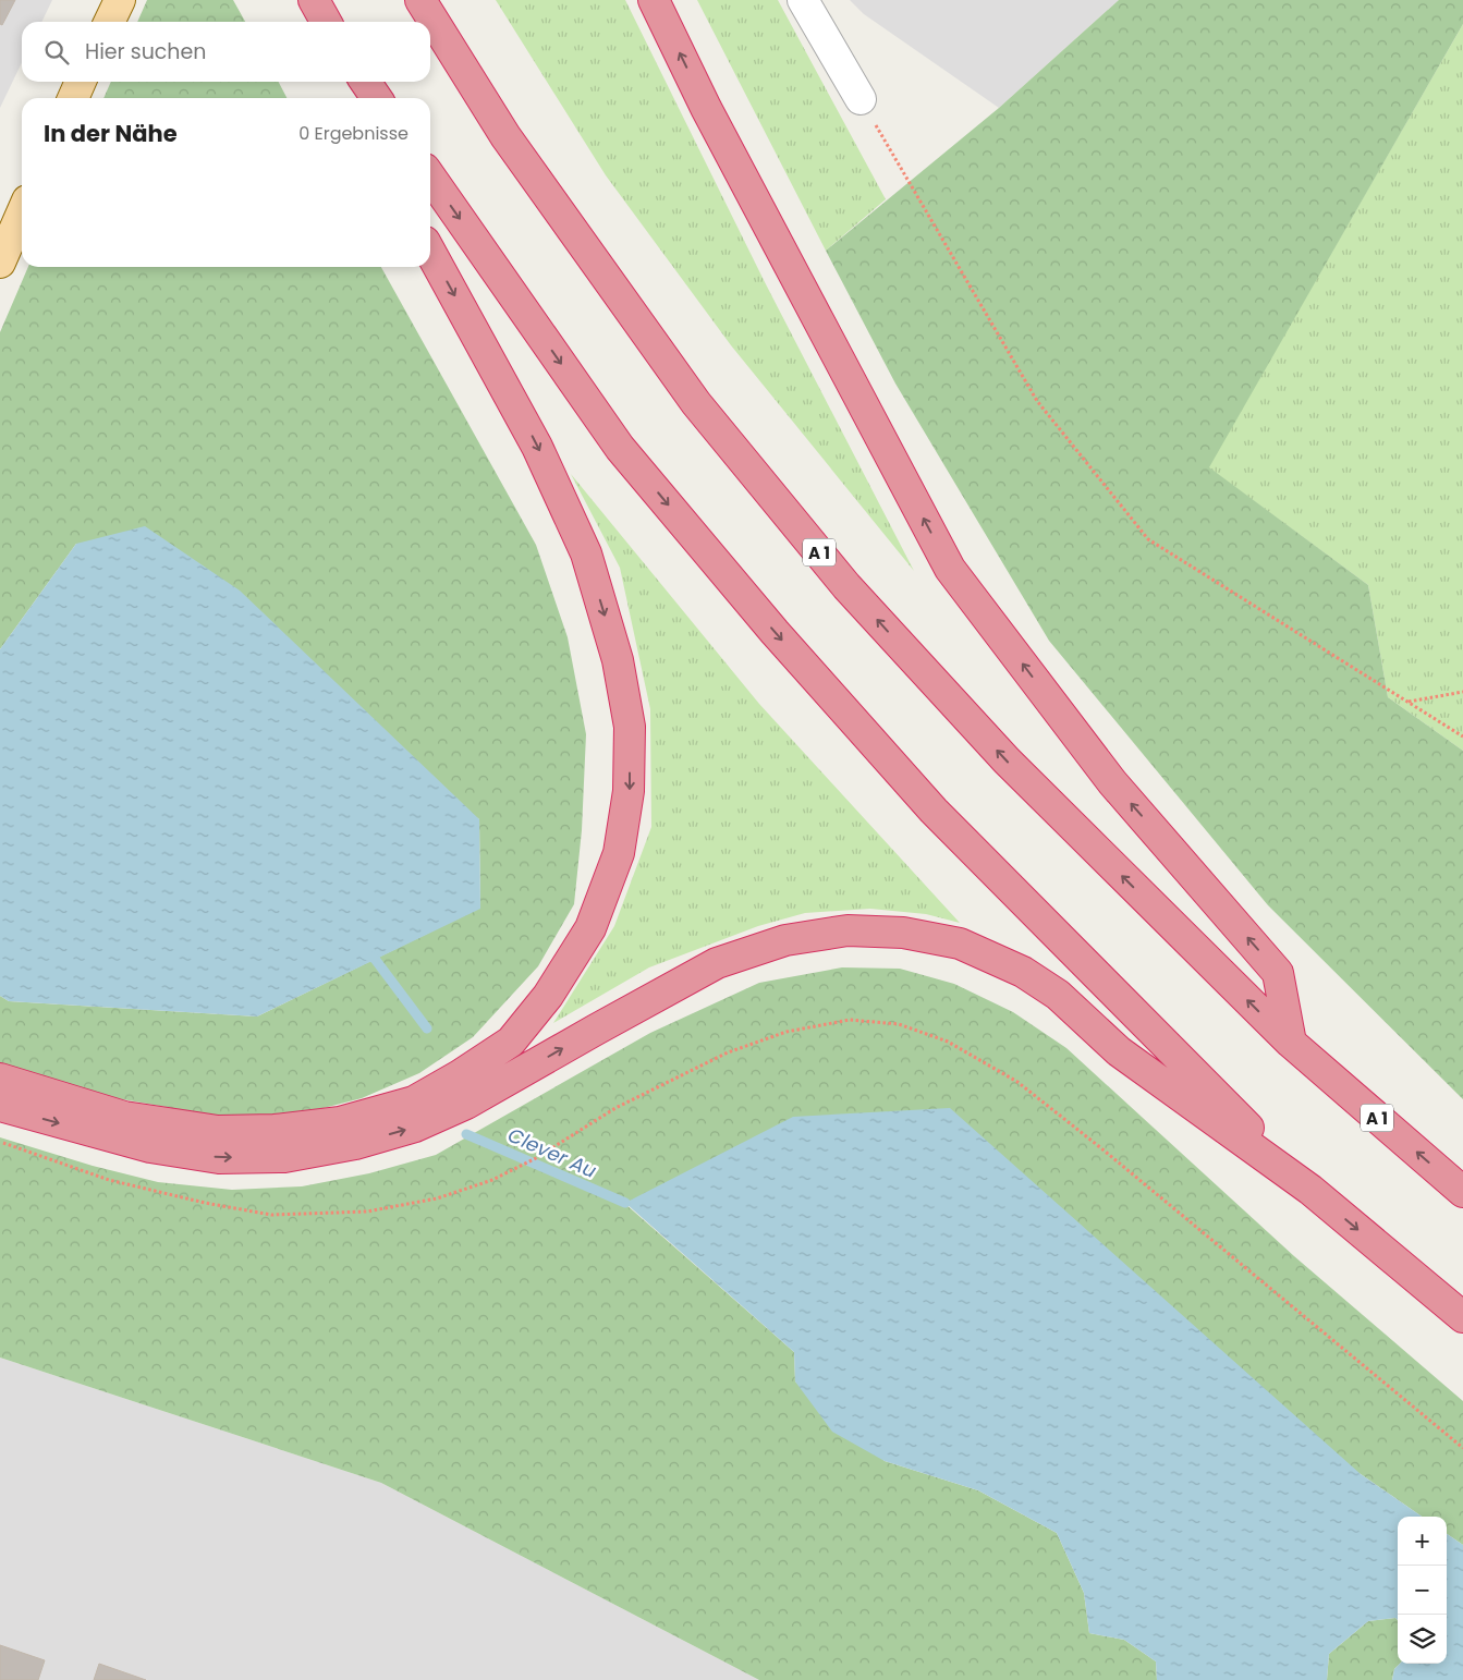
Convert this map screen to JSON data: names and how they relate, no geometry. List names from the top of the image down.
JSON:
{
  "streets": {
    "highway": ["A 1"]
  },
  "water": ["Clever Au"],
  "page": {
    "search": "Hier suchen",
    "heading": ["In der Nähe", "0 Ergebnisse"],
    "map_buttons": ["+", "−"]
  }
}
